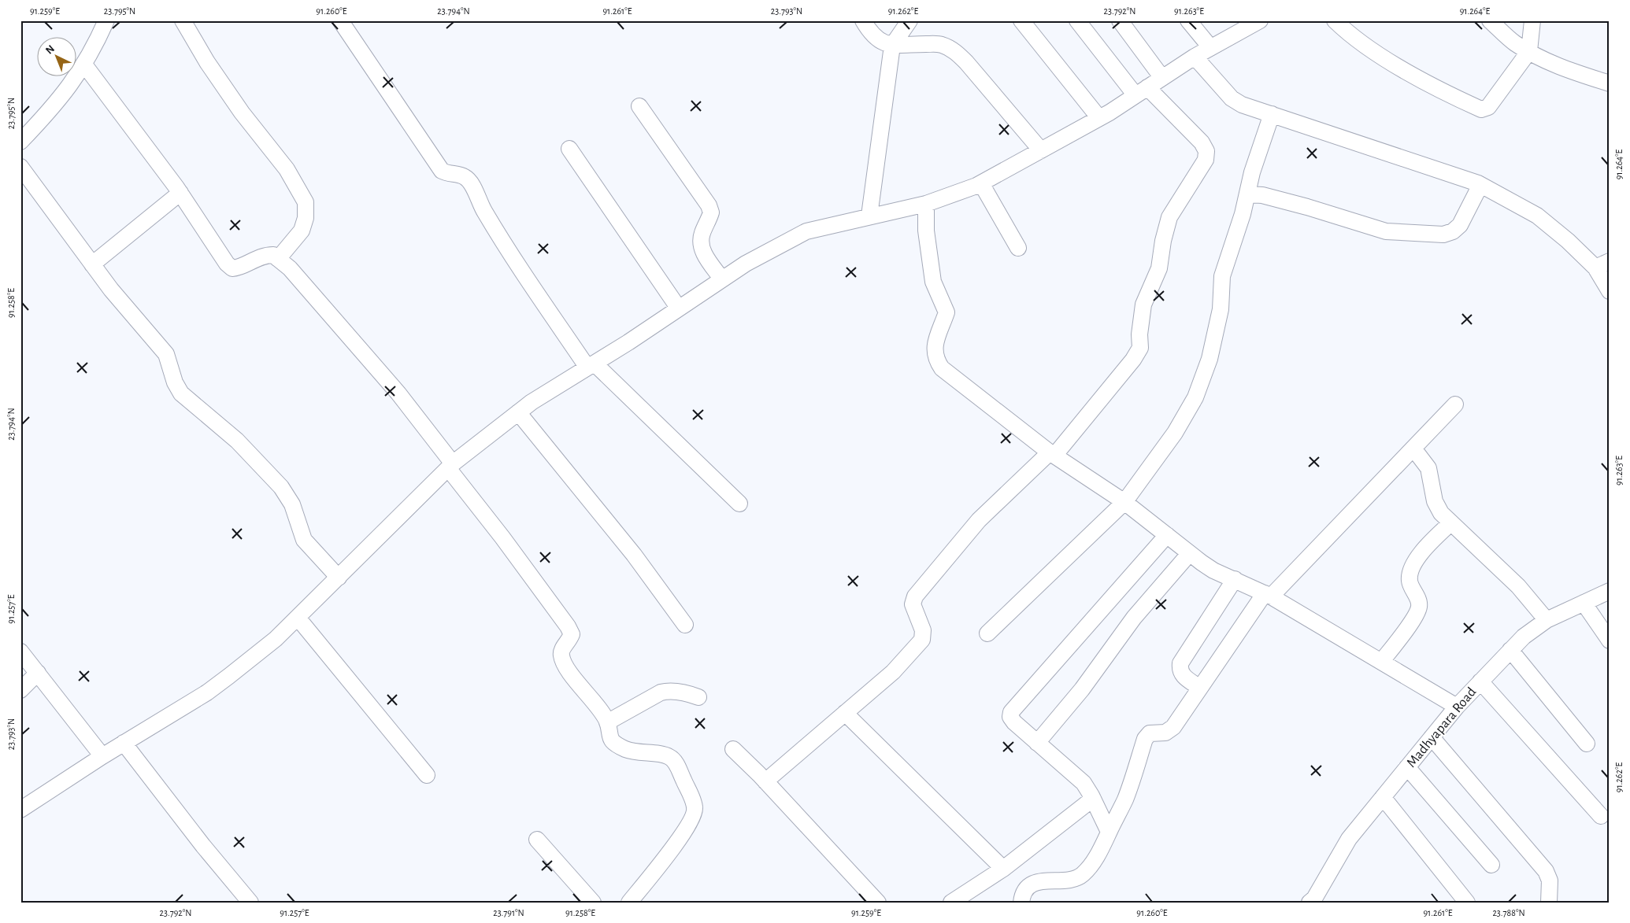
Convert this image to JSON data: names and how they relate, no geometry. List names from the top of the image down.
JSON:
{
  "streets": {
    "street": ["Madhyapara Road"]
  },
  "north": "top left",
  "coordinates": [
    "91.259°E",
    "23.795°N",
    "91.260°E",
    "23.794°N",
    "91.261°E",
    "23.793°N",
    "91.262°E",
    "23.792°N",
    "91.263°E",
    "91.264°E",
    "91.258°E",
    "91.257°E",
    "23.791°N",
    "23.788°N"
  ]
}
